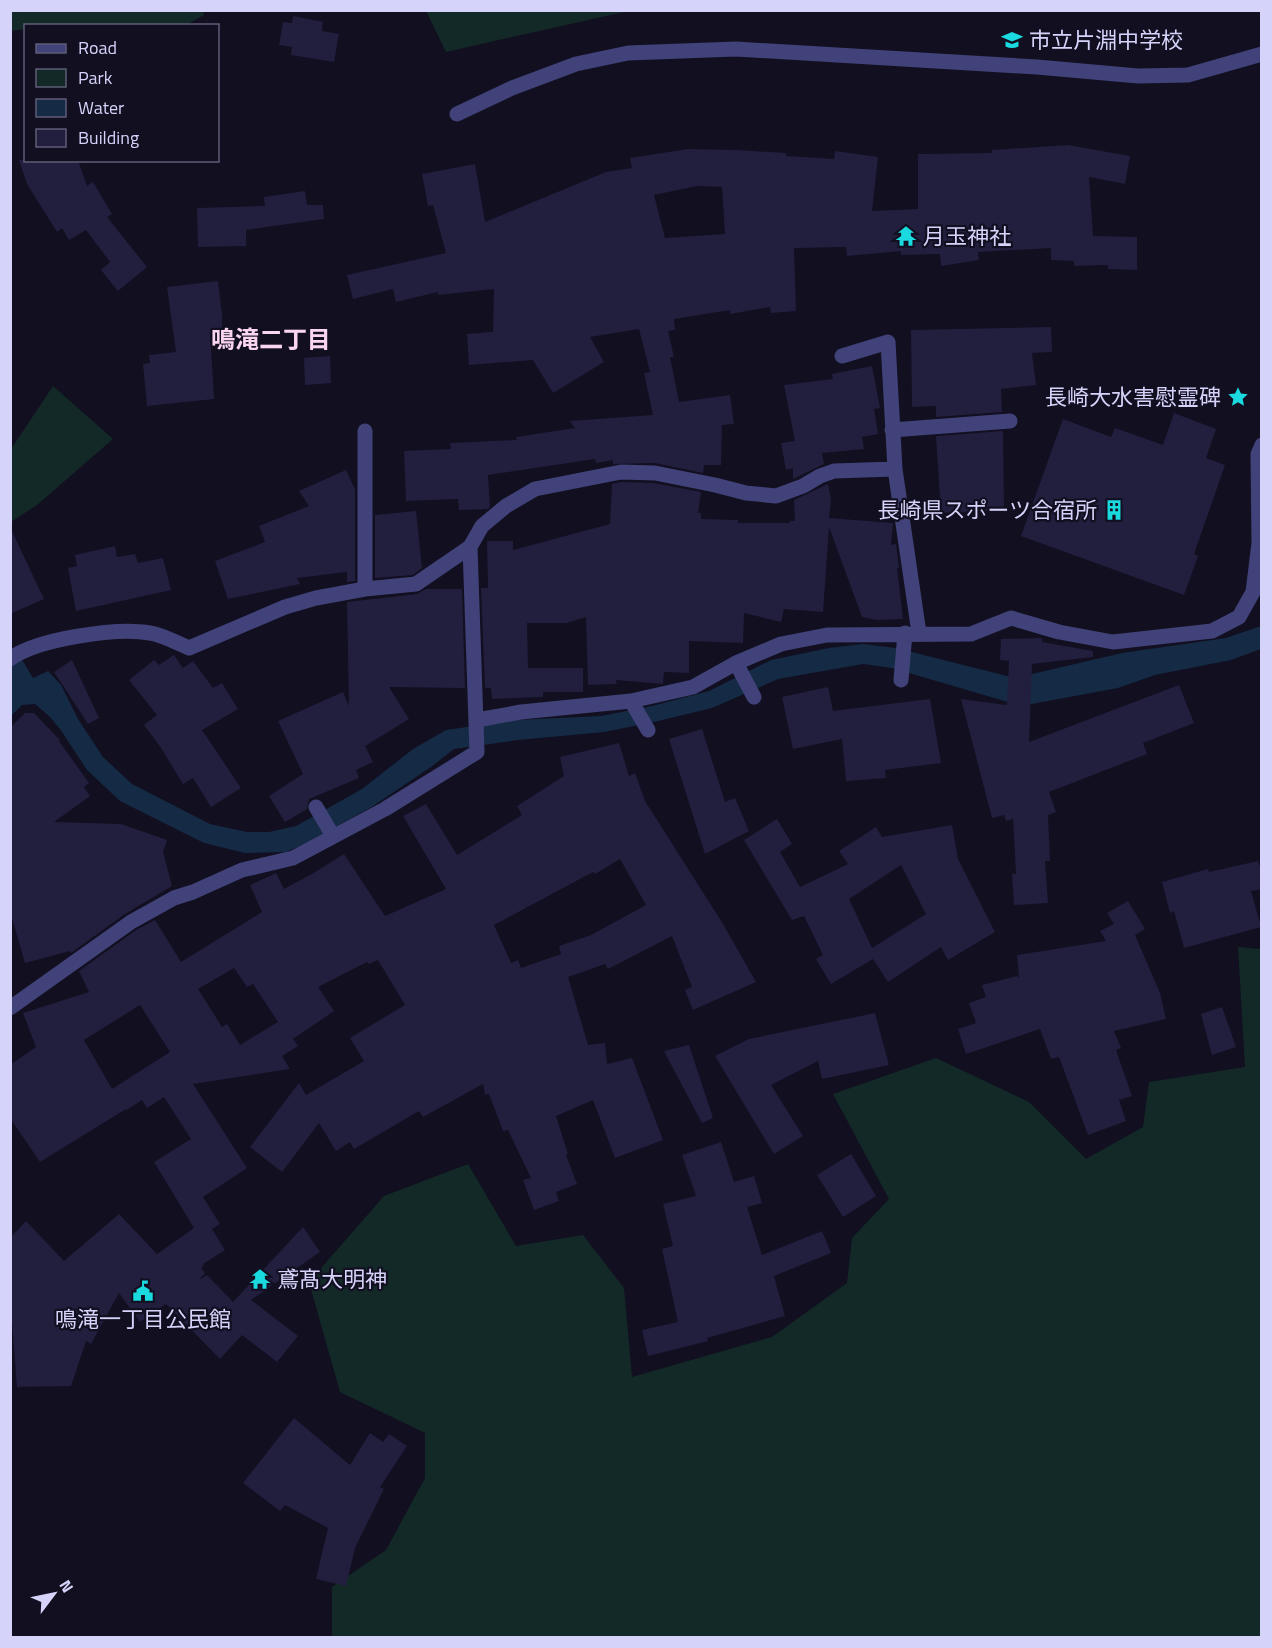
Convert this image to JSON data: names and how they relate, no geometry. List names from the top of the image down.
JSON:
{
  "districts": ["鳴滝二丁目"],
  "places": {
    "school or university": ["市立片淵中学校"],
    "temple": ["月玉神社", "鳶髙大明神"],
    "place": ["長崎大水害慰霊碑"],
    "building": ["長崎県スポーツ合宿所"],
    "public building": ["鳴滝一丁目公民館"]
  },
  "legend": [
    "Road",
    "Park",
    "Water",
    "Building"
  ],
  "north": "top right"
}
